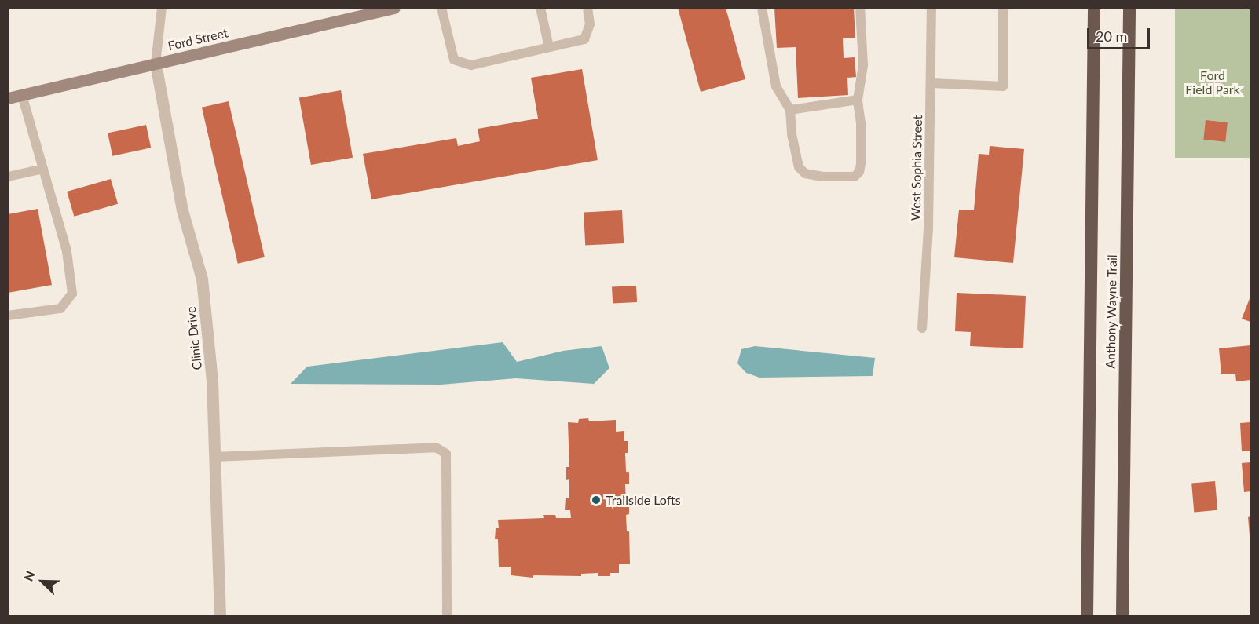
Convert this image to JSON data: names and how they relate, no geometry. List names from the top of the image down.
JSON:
{
  "streets": {
    "highway": ["Anthony Wayne Trail"],
    "main road": ["Ford Street"],
    "street": ["Clinic Drive"],
    "lane": ["West Sophia Street"]
  },
  "crossings": [
    ["Ford Street", "Clinic Drive"]
  ],
  "parks": ["Ford Field Park"],
  "places": ["Trailside Lofts"],
  "scale_bar": "20 m",
  "north": "top left"
}
